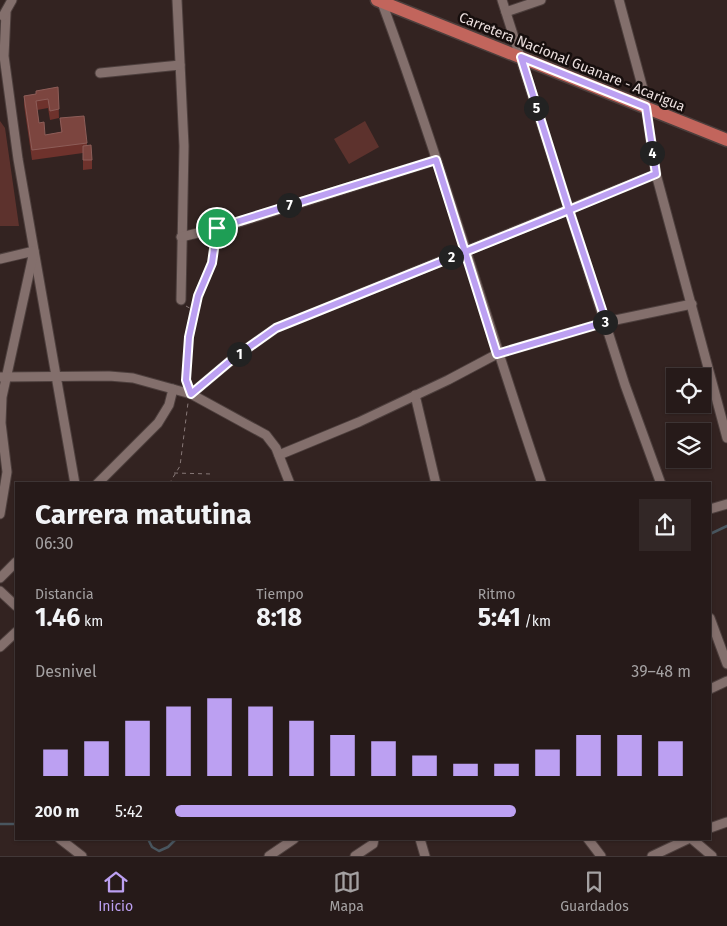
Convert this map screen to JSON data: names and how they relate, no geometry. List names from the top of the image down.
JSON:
{
  "streets": {
    "main road": ["Carretera Nacional Guanare - Acarigua"]
  },
  "page": {
    "pins": [
      "5",
      "4",
      "7",
      "2",
      "3",
      "1"
    ],
    "heading": ["Carrera matutina", "06:30"],
    "stats": [
      ["Distancia", "1.46 km"],
      ["Tiempo", "8:18"],
      ["Ritmo", "5:41 /km"]
    ],
    "chart": ["Desnivel", "39–48 m"],
    "list": [
      {
        "name": "200 m",
        "note": "5:42"
      }
    ],
    "tabs": ["Inicio", "Mapa", "Guardados"]
  }
}
